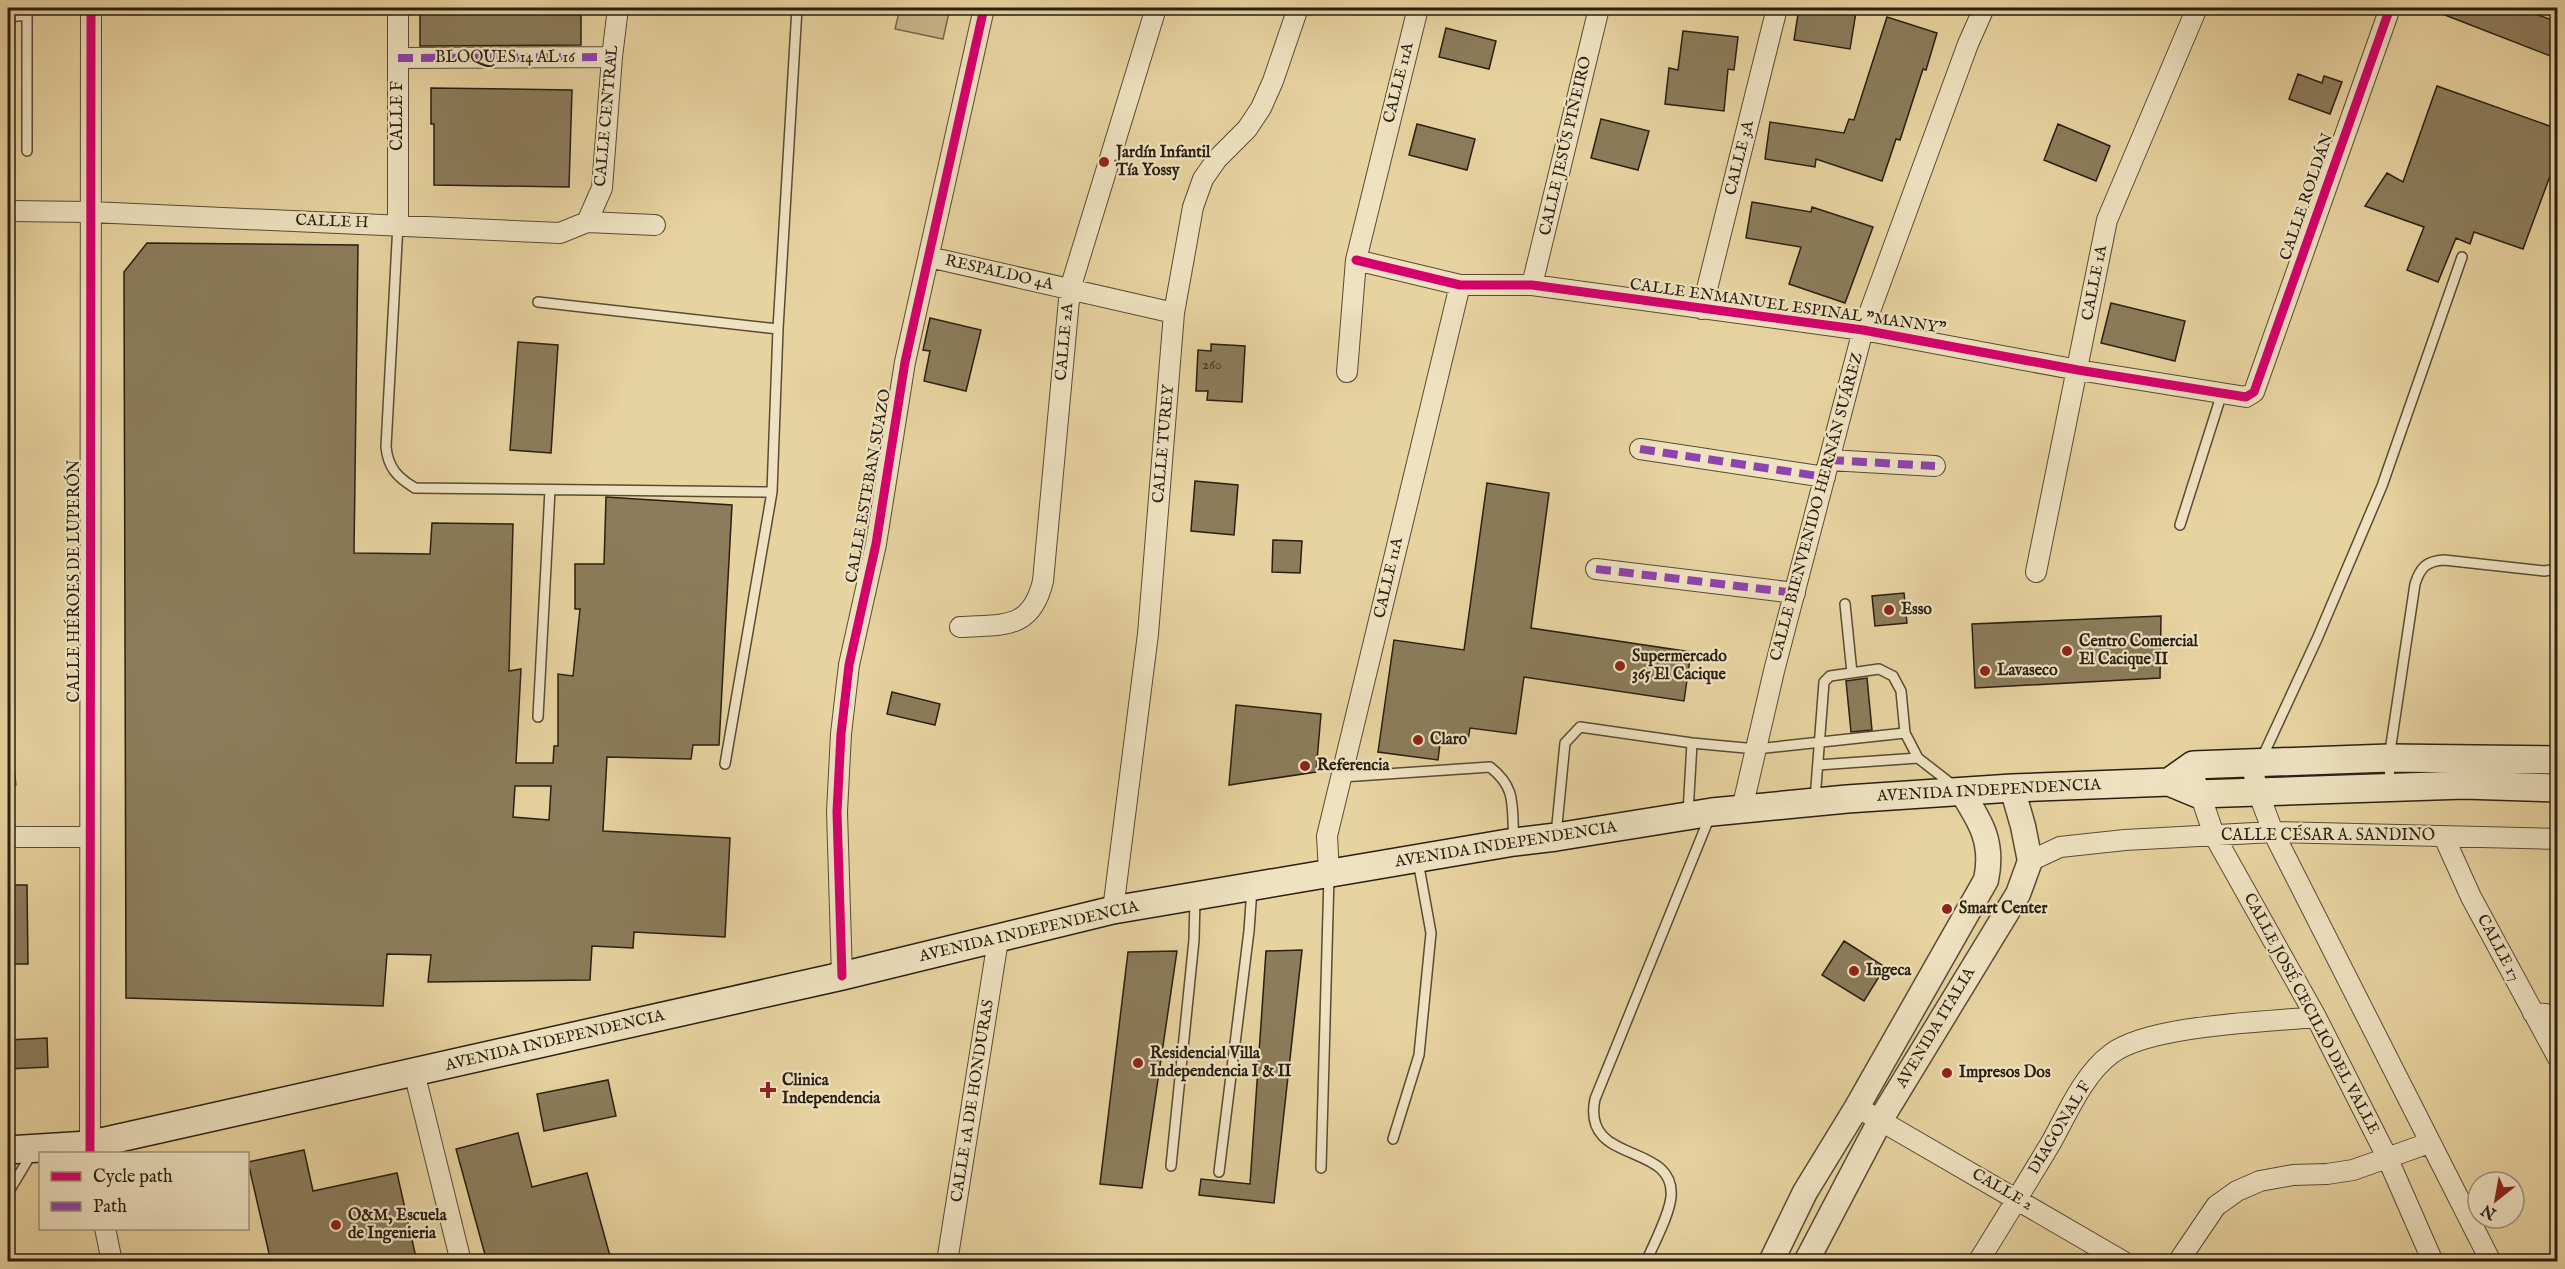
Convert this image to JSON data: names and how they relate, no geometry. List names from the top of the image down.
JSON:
{
  "streets": {
    "main road": ["AVENIDA INDEPENDENCIA"],
    "street": [
      "BLOQUES 14 AL 16",
      "CALLE 11A",
      "CALLE F",
      "CALLE CENTRAL",
      "CALLE JESÚS PIÑEIRO",
      "CALLE 3A",
      "CALLE ROLDÁN",
      "CALLE H",
      "RESPALDO 4A",
      "CALLE 1A",
      "CALLE ENMANUEL ESPINAL \"MANNY\"",
      "CALLE 2A",
      "CALLE TUREY",
      "CALLE ESTEBAN SUAZO",
      "CALLE BIENVENIDO HERNÁN SUÁREZ",
      "CALLE HÉROES DE LUPERÓN",
      "CALLE CÉSAR A. SANDINO",
      "CALLE 17",
      "CALLE JOSÉ CECILIO DEL VALLE",
      "AVENIDA ITALIA",
      "CALLE 1A DE HONDURAS",
      "DIAGONAL F",
      "CALLE 2"
    ]
  },
  "crossings": [
    ["BLOQUES 14 AL 16", "CALLE F"],
    ["BLOQUES 14 AL 16", "CALLE CENTRAL"],
    ["CALLE 11A", "CALLE ENMANUEL ESPINAL \"MANNY\""],
    ["CALLE 11A", "AVENIDA INDEPENDENCIA"],
    ["CALLE F", "CALLE H"],
    ["CALLE CENTRAL", "CALLE H"],
    ["CALLE JESÚS PIÑEIRO", "CALLE ENMANUEL ESPINAL \"MANNY\""],
    ["CALLE 3A", "CALLE ENMANUEL ESPINAL \"MANNY\""],
    ["CALLE ROLDÁN", "CALLE ENMANUEL ESPINAL \"MANNY\""],
    ["CALLE H", "CALLE HÉROES DE LUPERÓN"],
    ["RESPALDO 4A", "CALLE 2A"],
    ["RESPALDO 4A", "CALLE TUREY"],
    ["RESPALDO 4A", "CALLE ESTEBAN SUAZO"],
    ["CALLE 1A", "CALLE ENMANUEL ESPINAL \"MANNY\""],
    ["CALLE ENMANUEL ESPINAL \"MANNY\"", "CALLE BIENVENIDO HERNÁN SUÁREZ"],
    ["CALLE TUREY", "AVENIDA INDEPENDENCIA"],
    ["CALLE ESTEBAN SUAZO", "AVENIDA INDEPENDENCIA"],
    ["CALLE BIENVENIDO HERNÁN SUÁREZ", "AVENIDA INDEPENDENCIA"],
    ["CALLE HÉROES DE LUPERÓN", "AVENIDA INDEPENDENCIA"],
    ["AVENIDA INDEPENDENCIA", "CALLE JOSÉ CECILIO DEL VALLE"],
    ["AVENIDA INDEPENDENCIA", "AVENIDA ITALIA"],
    ["AVENIDA INDEPENDENCIA", "CALLE 1A DE HONDURAS"],
    ["CALLE CÉSAR A. SANDINO", "CALLE 17"],
    ["CALLE CÉSAR A. SANDINO", "CALLE JOSÉ CECILIO DEL VALLE"],
    ["CALLE CÉSAR A. SANDINO", "AVENIDA ITALIA"],
    ["CALLE JOSÉ CECILIO DEL VALLE", "DIAGONAL F"],
    ["AVENIDA ITALIA", "CALLE 2"],
    ["DIAGONAL F", "CALLE 2"]
  ],
  "places": {
    "other": [
      "Jardín Infantil Tía Yossy",
      "Esso",
      "Centro Comercial El Cacique II",
      "Supermercado 365 El Cacique",
      "Lavaseco",
      "Claro",
      "Referencia",
      "Smart Center",
      "Ingeca",
      "Residencial Villa Independencia I & II",
      "Impresos Dos",
      "O&M, Escuela de Ingenieria"
    ],
    "health": ["Clinica Independencia"]
  },
  "house_numbers": ["260"],
  "legend": ["Cycle path", "Path"],
  "north": "bottom left"
}
